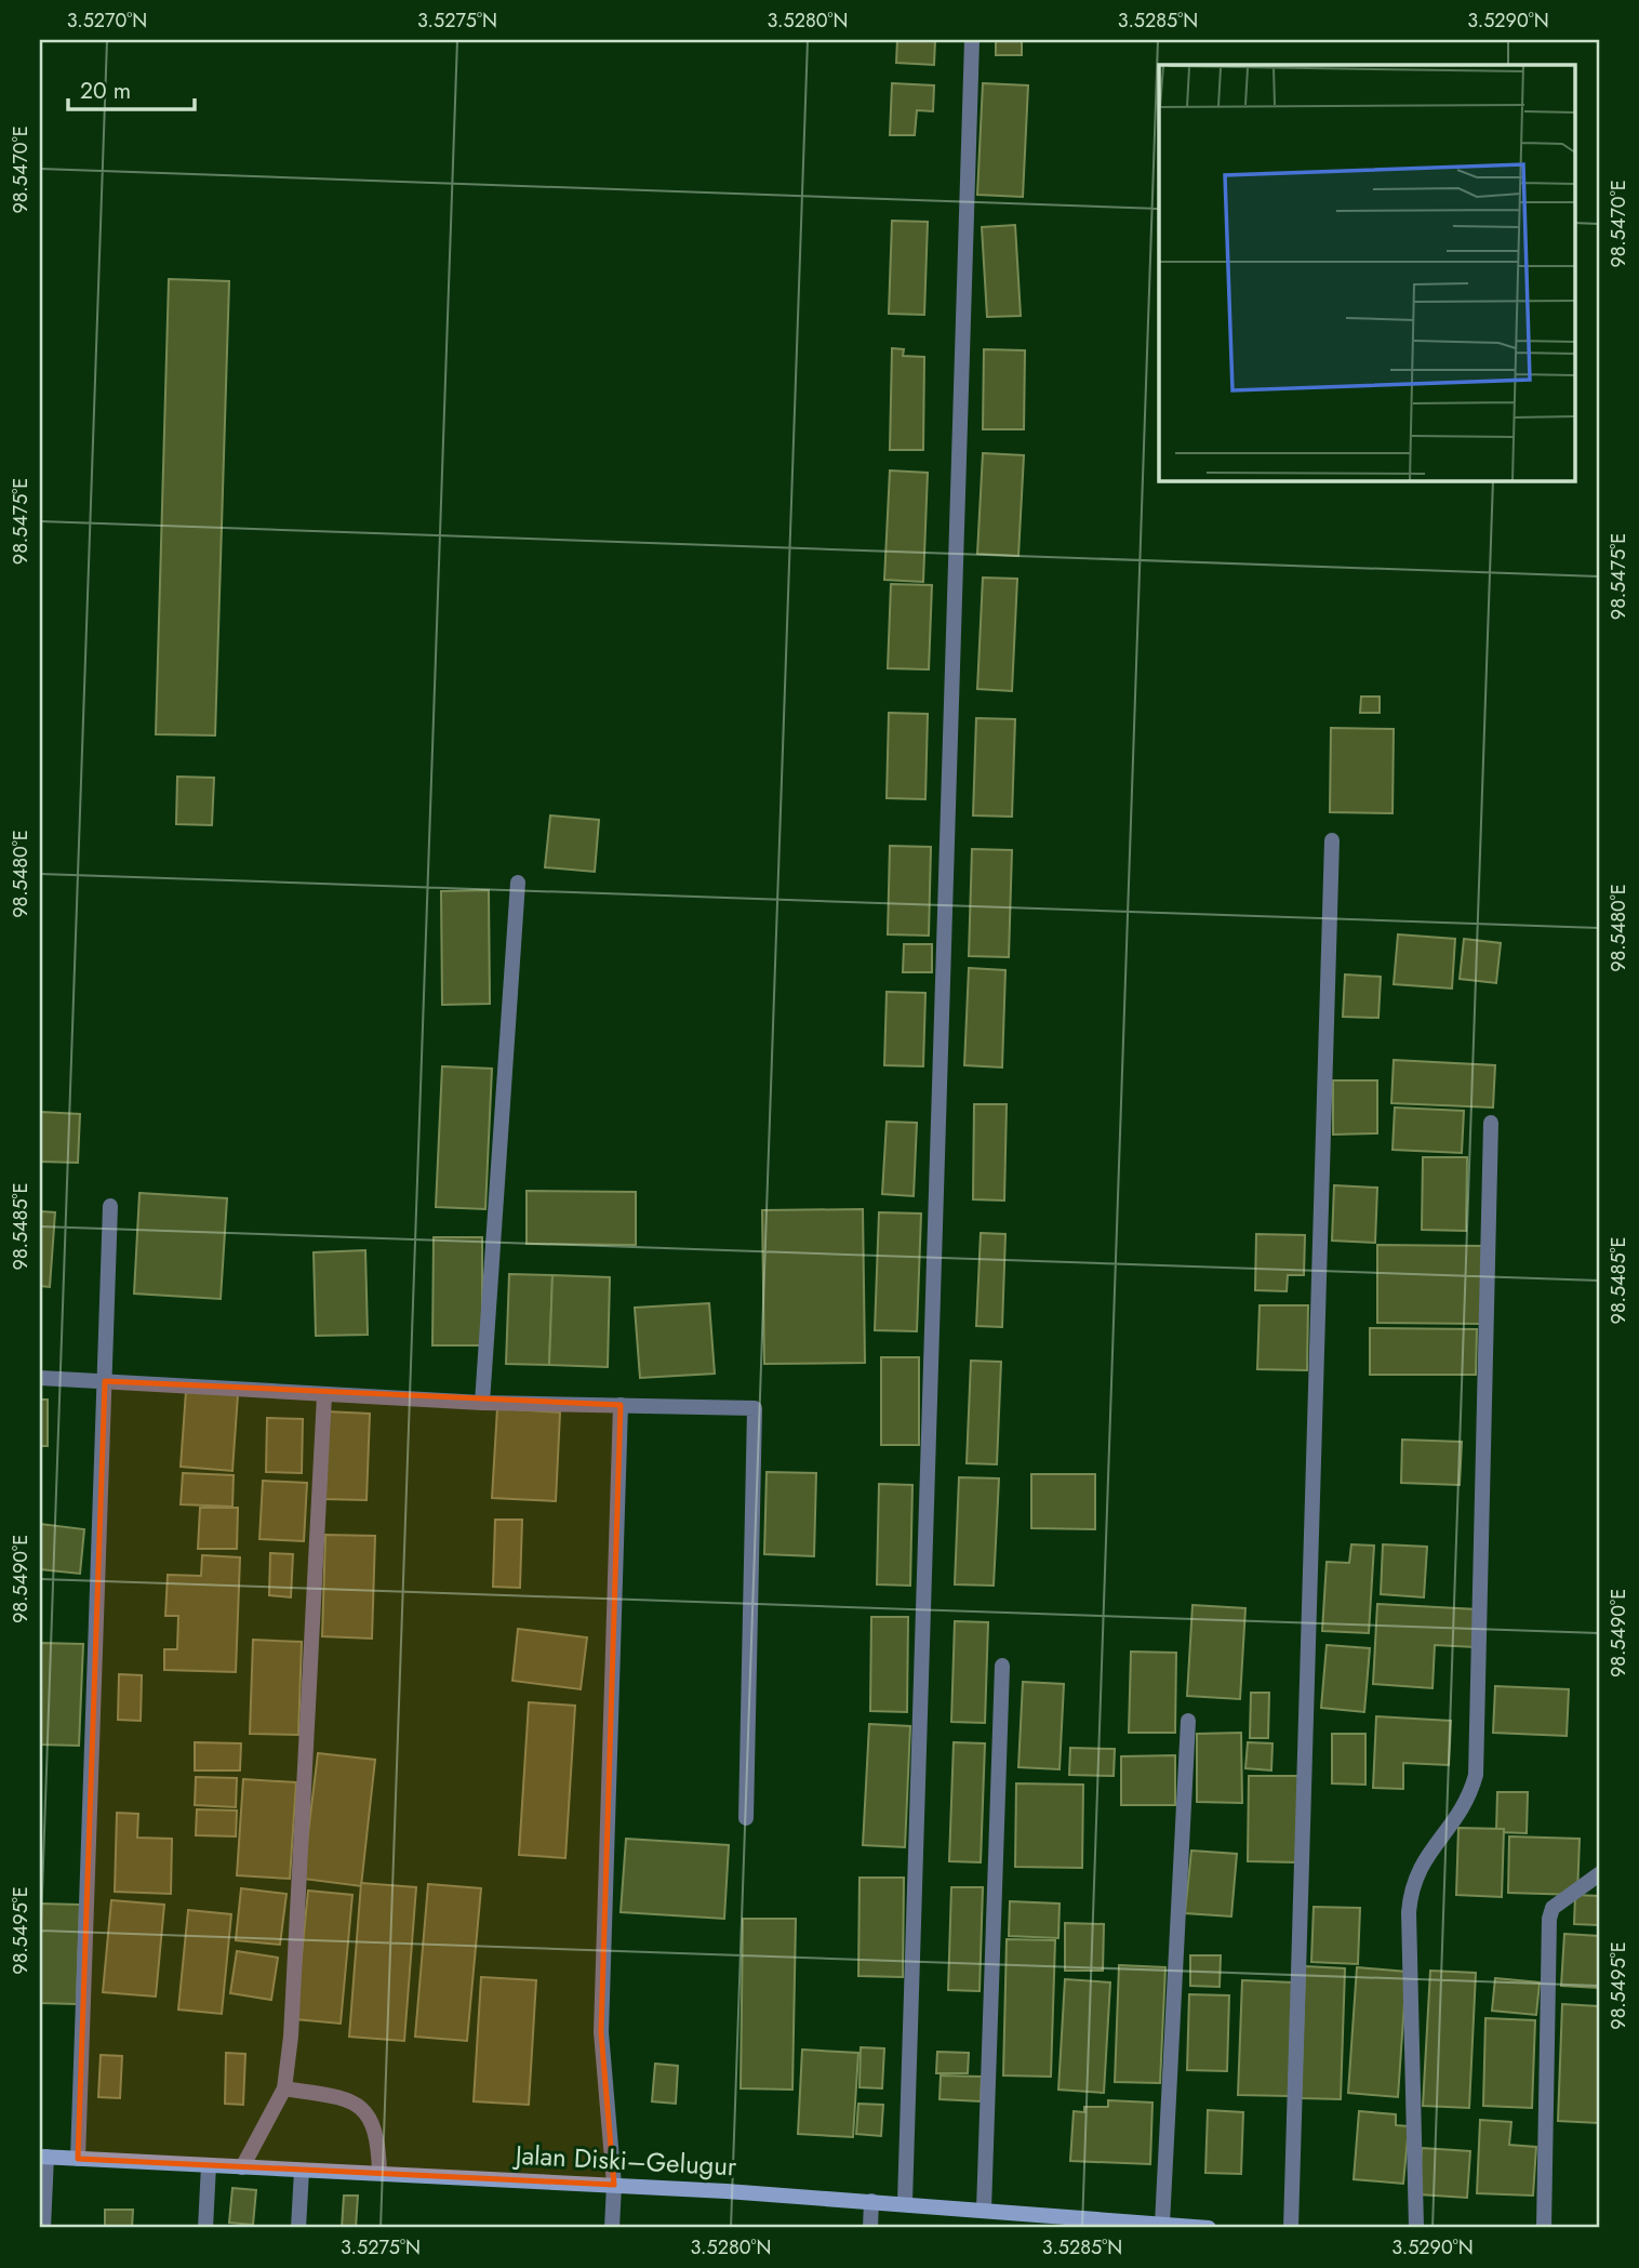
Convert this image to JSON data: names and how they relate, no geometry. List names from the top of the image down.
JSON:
{
  "streets": {
    "main road": ["Jalan Diski–Gelugur"]
  },
  "scale_bar": "20 m",
  "coordinates": [
    "3.5270°N",
    "3.5275°N",
    "3.5280°N",
    "3.5285°N",
    "3.5290°N",
    "98.5470°E",
    "98.5475°E",
    "98.5480°E",
    "98.5485°E",
    "98.5490°E",
    "98.5495°E"
  ]
}
